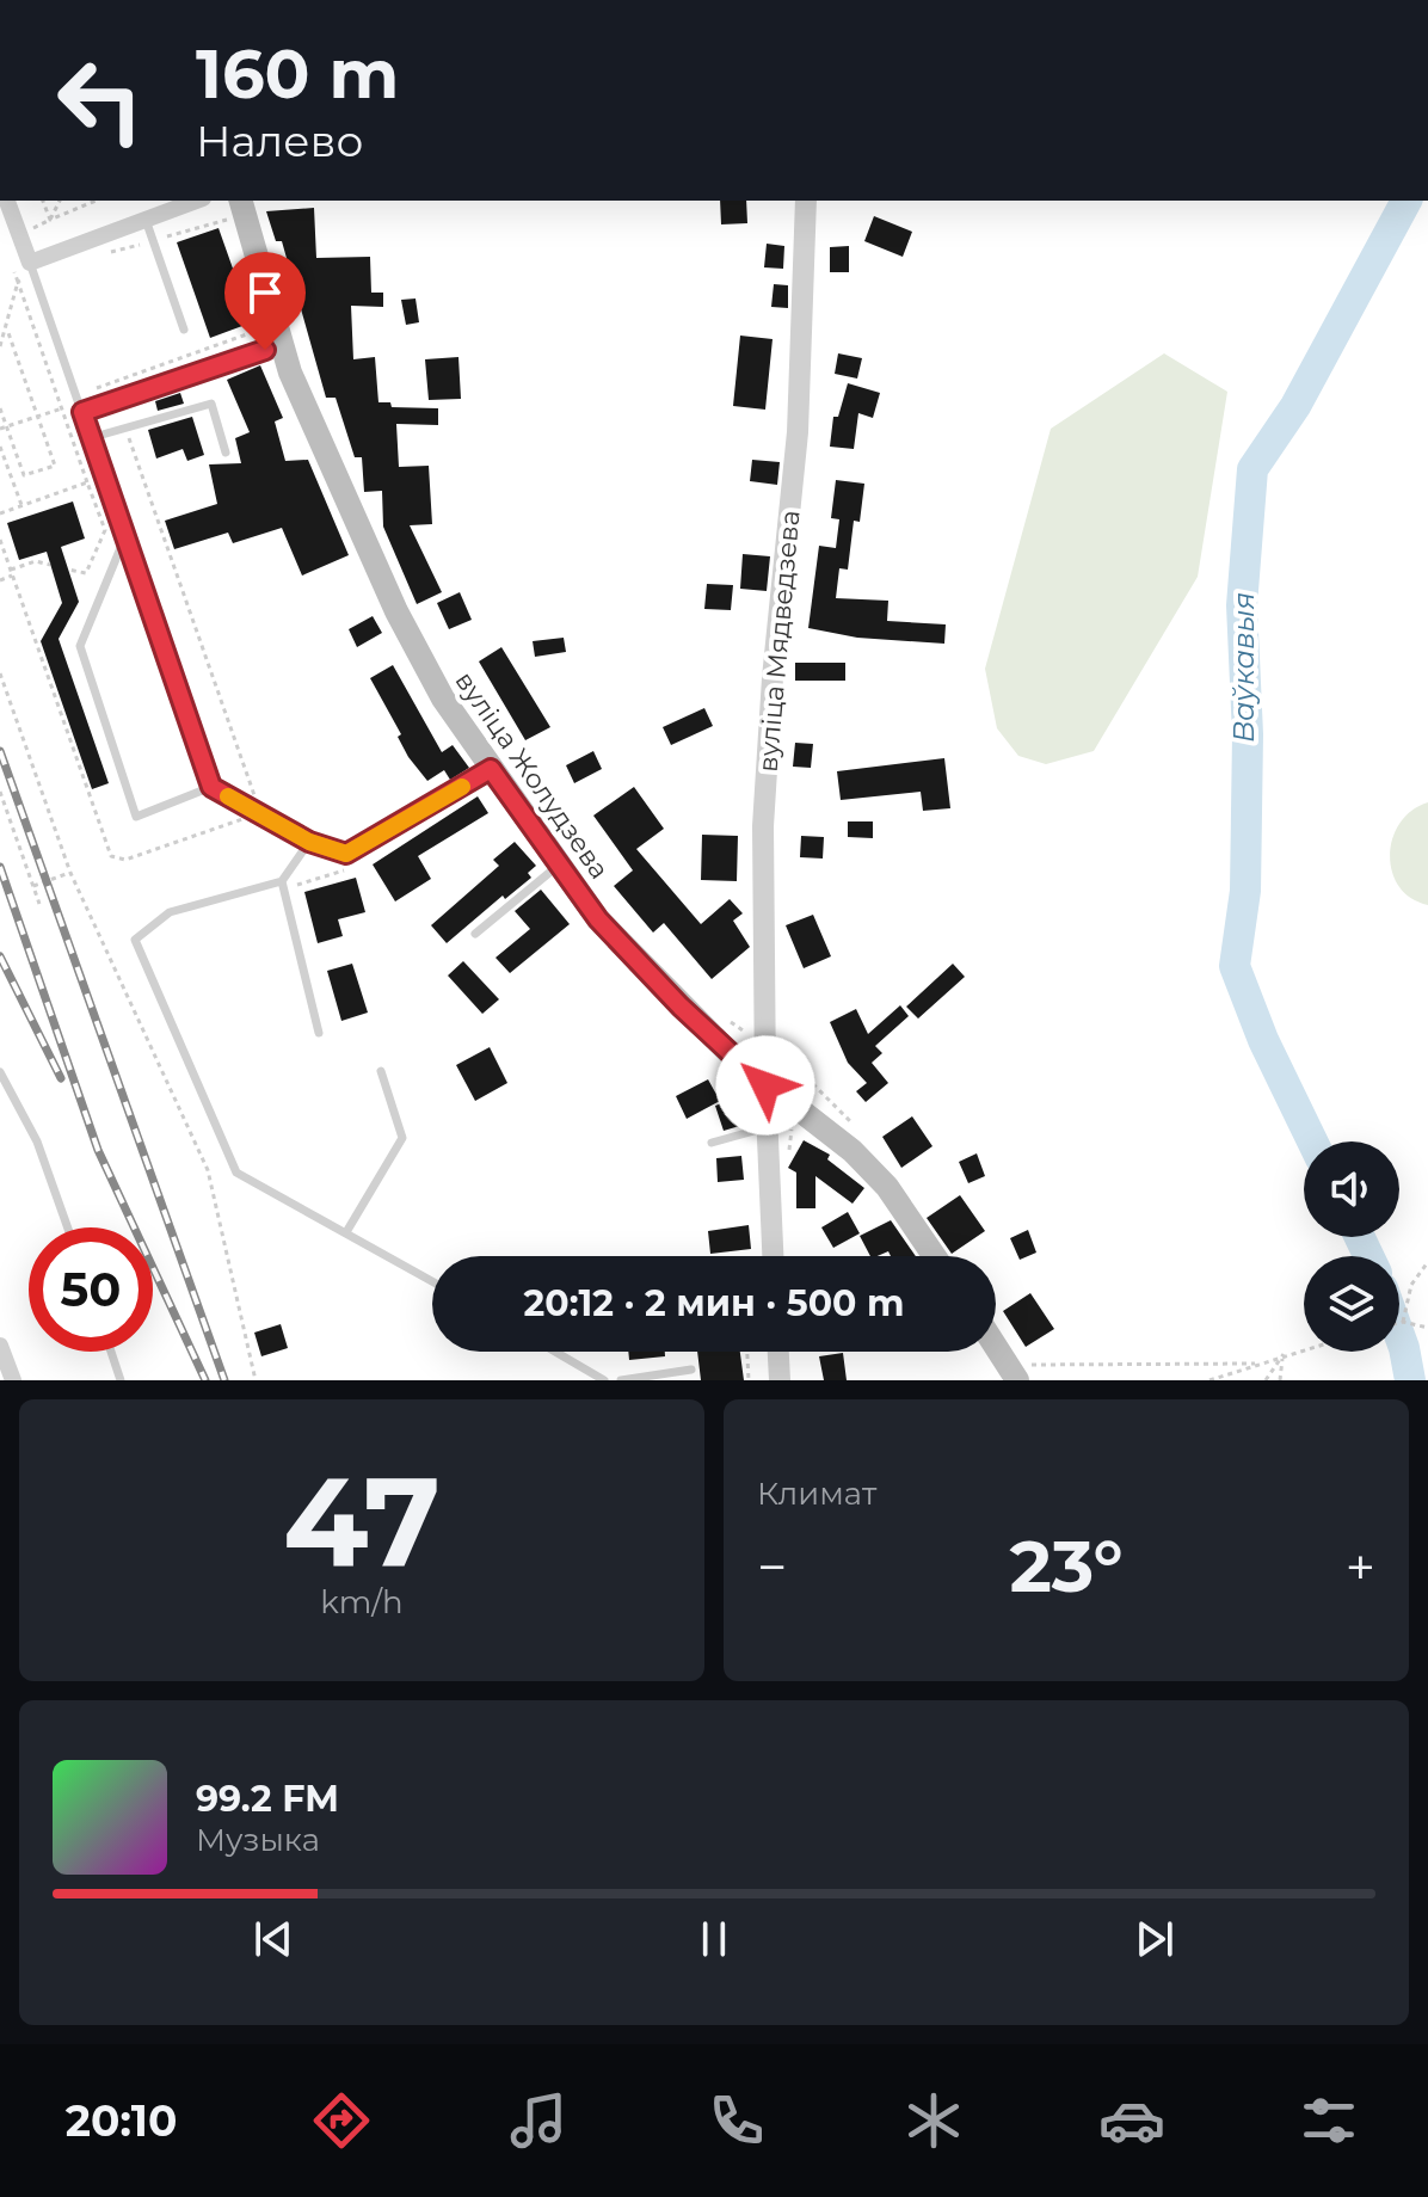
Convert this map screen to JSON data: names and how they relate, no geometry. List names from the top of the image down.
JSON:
{
  "streets": {
    "main road": ["вуліца Жолудзева"],
    "street": ["вуліца Мядведзева"]
  },
  "crossings": [
    ["вуліца Мядведзева", "вуліца Жолудзева"]
  ],
  "water": ["Ваўкавыя"],
  "page": {
    "turn": ["160 m", "Налево"],
    "limit": "50",
    "trip": "20:12 · 2 мин · 500 m",
    "tile": [
      ["47", "km/h"],
      "Климат"
    ],
    "heat": ["−", "23°", "+"],
    "song": ["99.2 FM", "Музыка"],
    "tabs": "20:10"
  }
}
